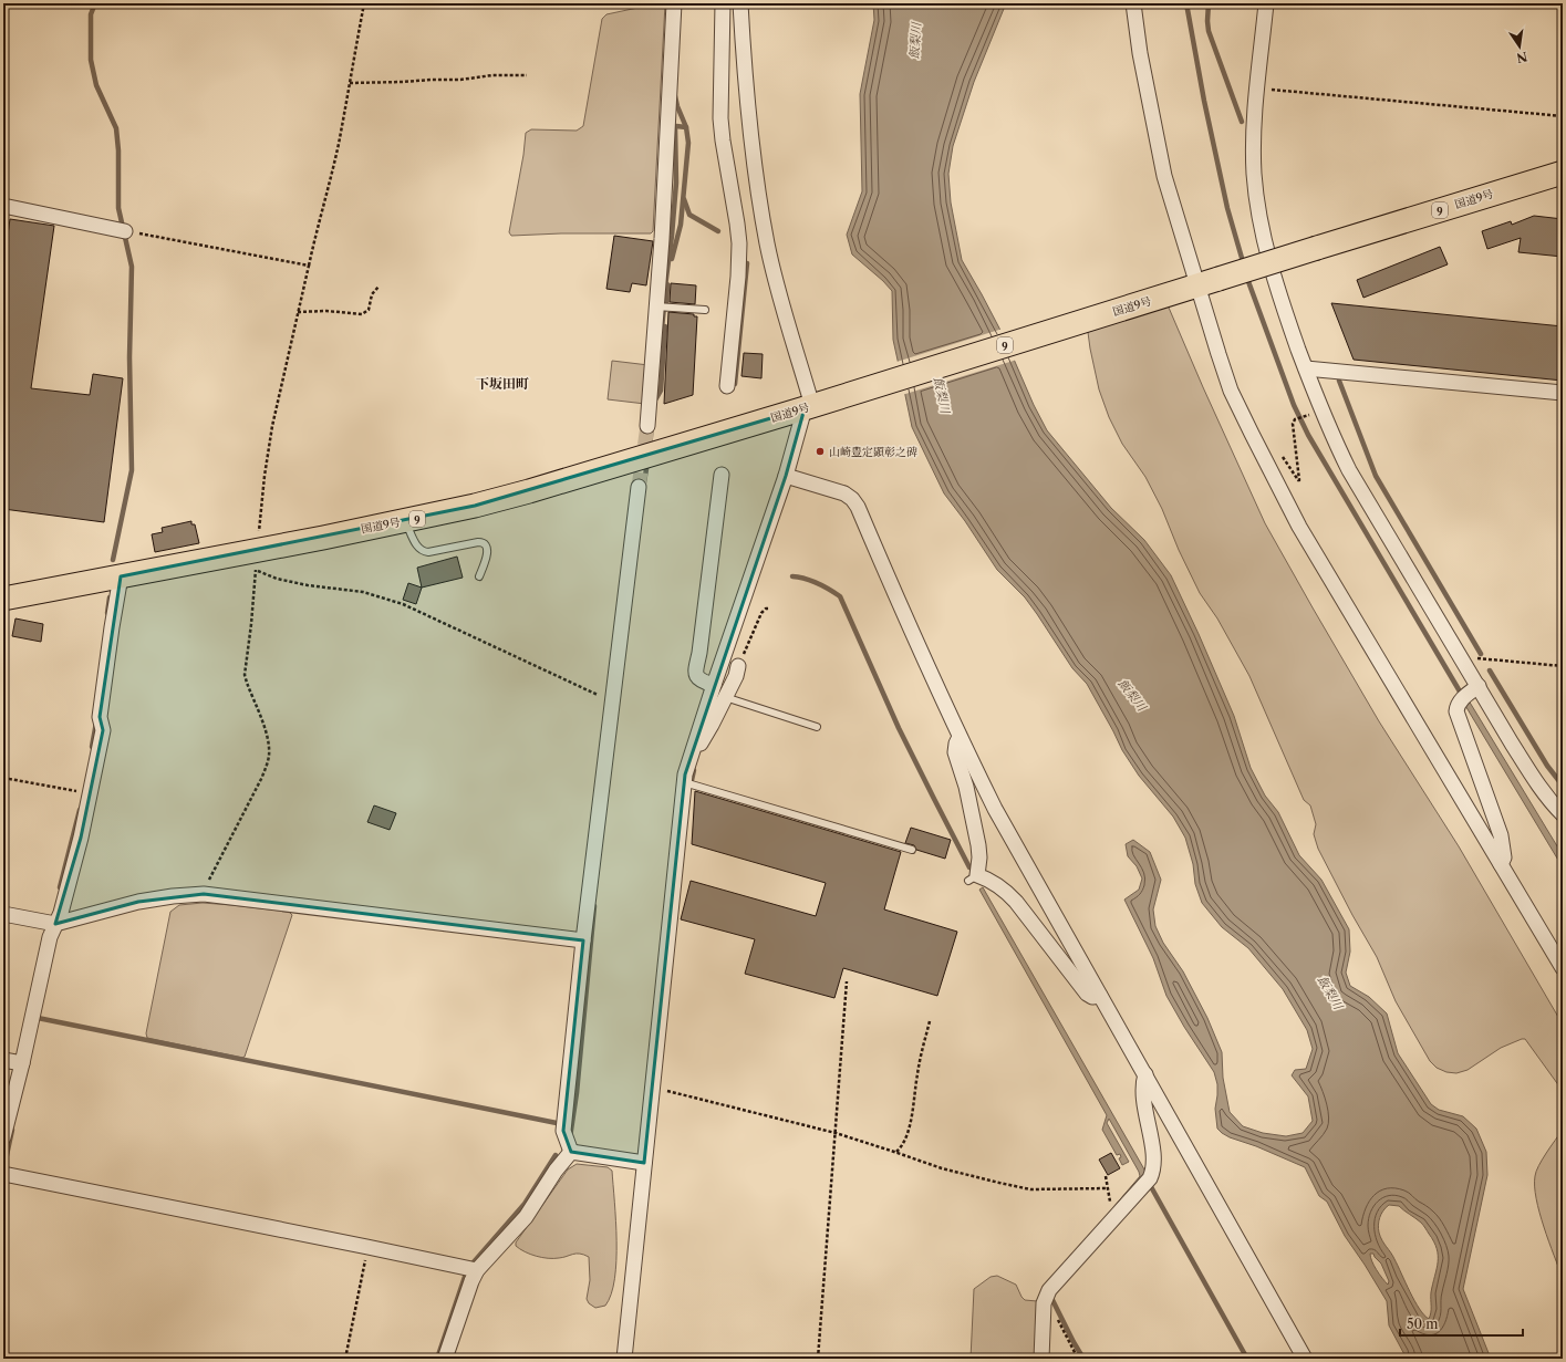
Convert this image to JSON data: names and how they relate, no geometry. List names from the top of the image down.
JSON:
{
  "streets": {
    "highway": ["国道9号", "9"]
  },
  "districts": ["下坂田町"],
  "water": ["飯梨川"],
  "places": ["山崎豊定顕彰之碑"],
  "scale_bar": "50 m",
  "north": "bottom"
}
